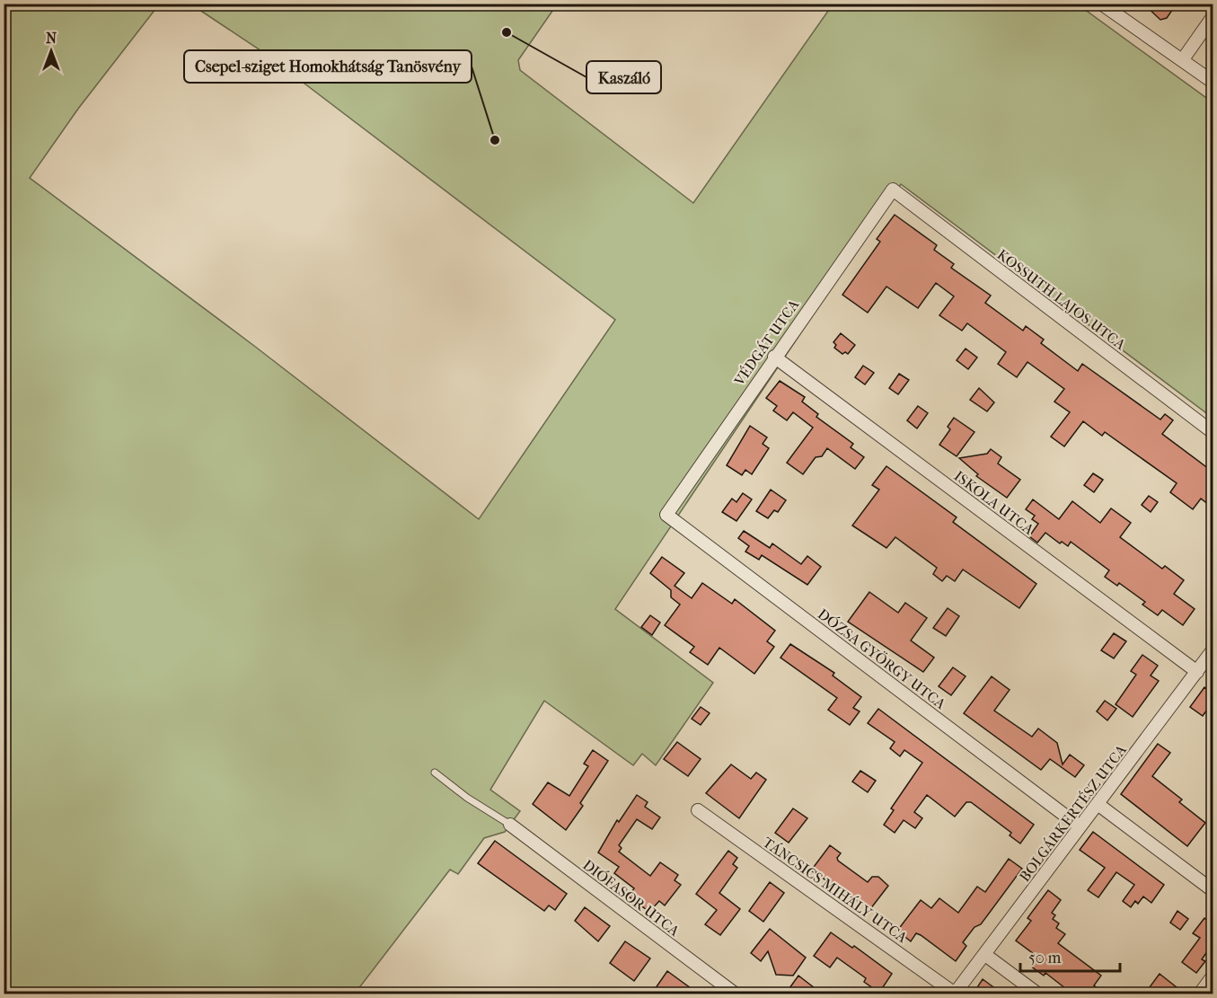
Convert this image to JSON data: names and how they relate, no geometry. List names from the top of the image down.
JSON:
{
  "streets": {
    "street": [
      "KOSSUTH LAJOS UTCA",
      "VÉDGÁT UTCA",
      "ISKOLA UTCA",
      "DÓZSA GYÖRGY UTCA",
      "BOLGÁRKERTÉSZ UTCA",
      "TÁNCSICS MIHÁLY UTCA",
      "DIÓFASOR UTCA"
    ]
  },
  "crossings": [
    ["KOSSUTH LAJOS UTCA", "VÉDGÁT UTCA"],
    ["VÉDGÁT UTCA", "ISKOLA UTCA"],
    ["VÉDGÁT UTCA", "DÓZSA GYÖRGY UTCA"],
    ["ISKOLA UTCA", "BOLGÁRKERTÉSZ UTCA"],
    ["DÓZSA GYÖRGY UTCA", "BOLGÁRKERTÉSZ UTCA"],
    ["BOLGÁRKERTÉSZ UTCA", "TÁNCSICS MIHÁLY UTCA"]
  ],
  "places": ["Kaszáló", "Csepel-sziget Homokhátság Tanösvény"],
  "scale_bar": "50 m",
  "north": "top"
}
